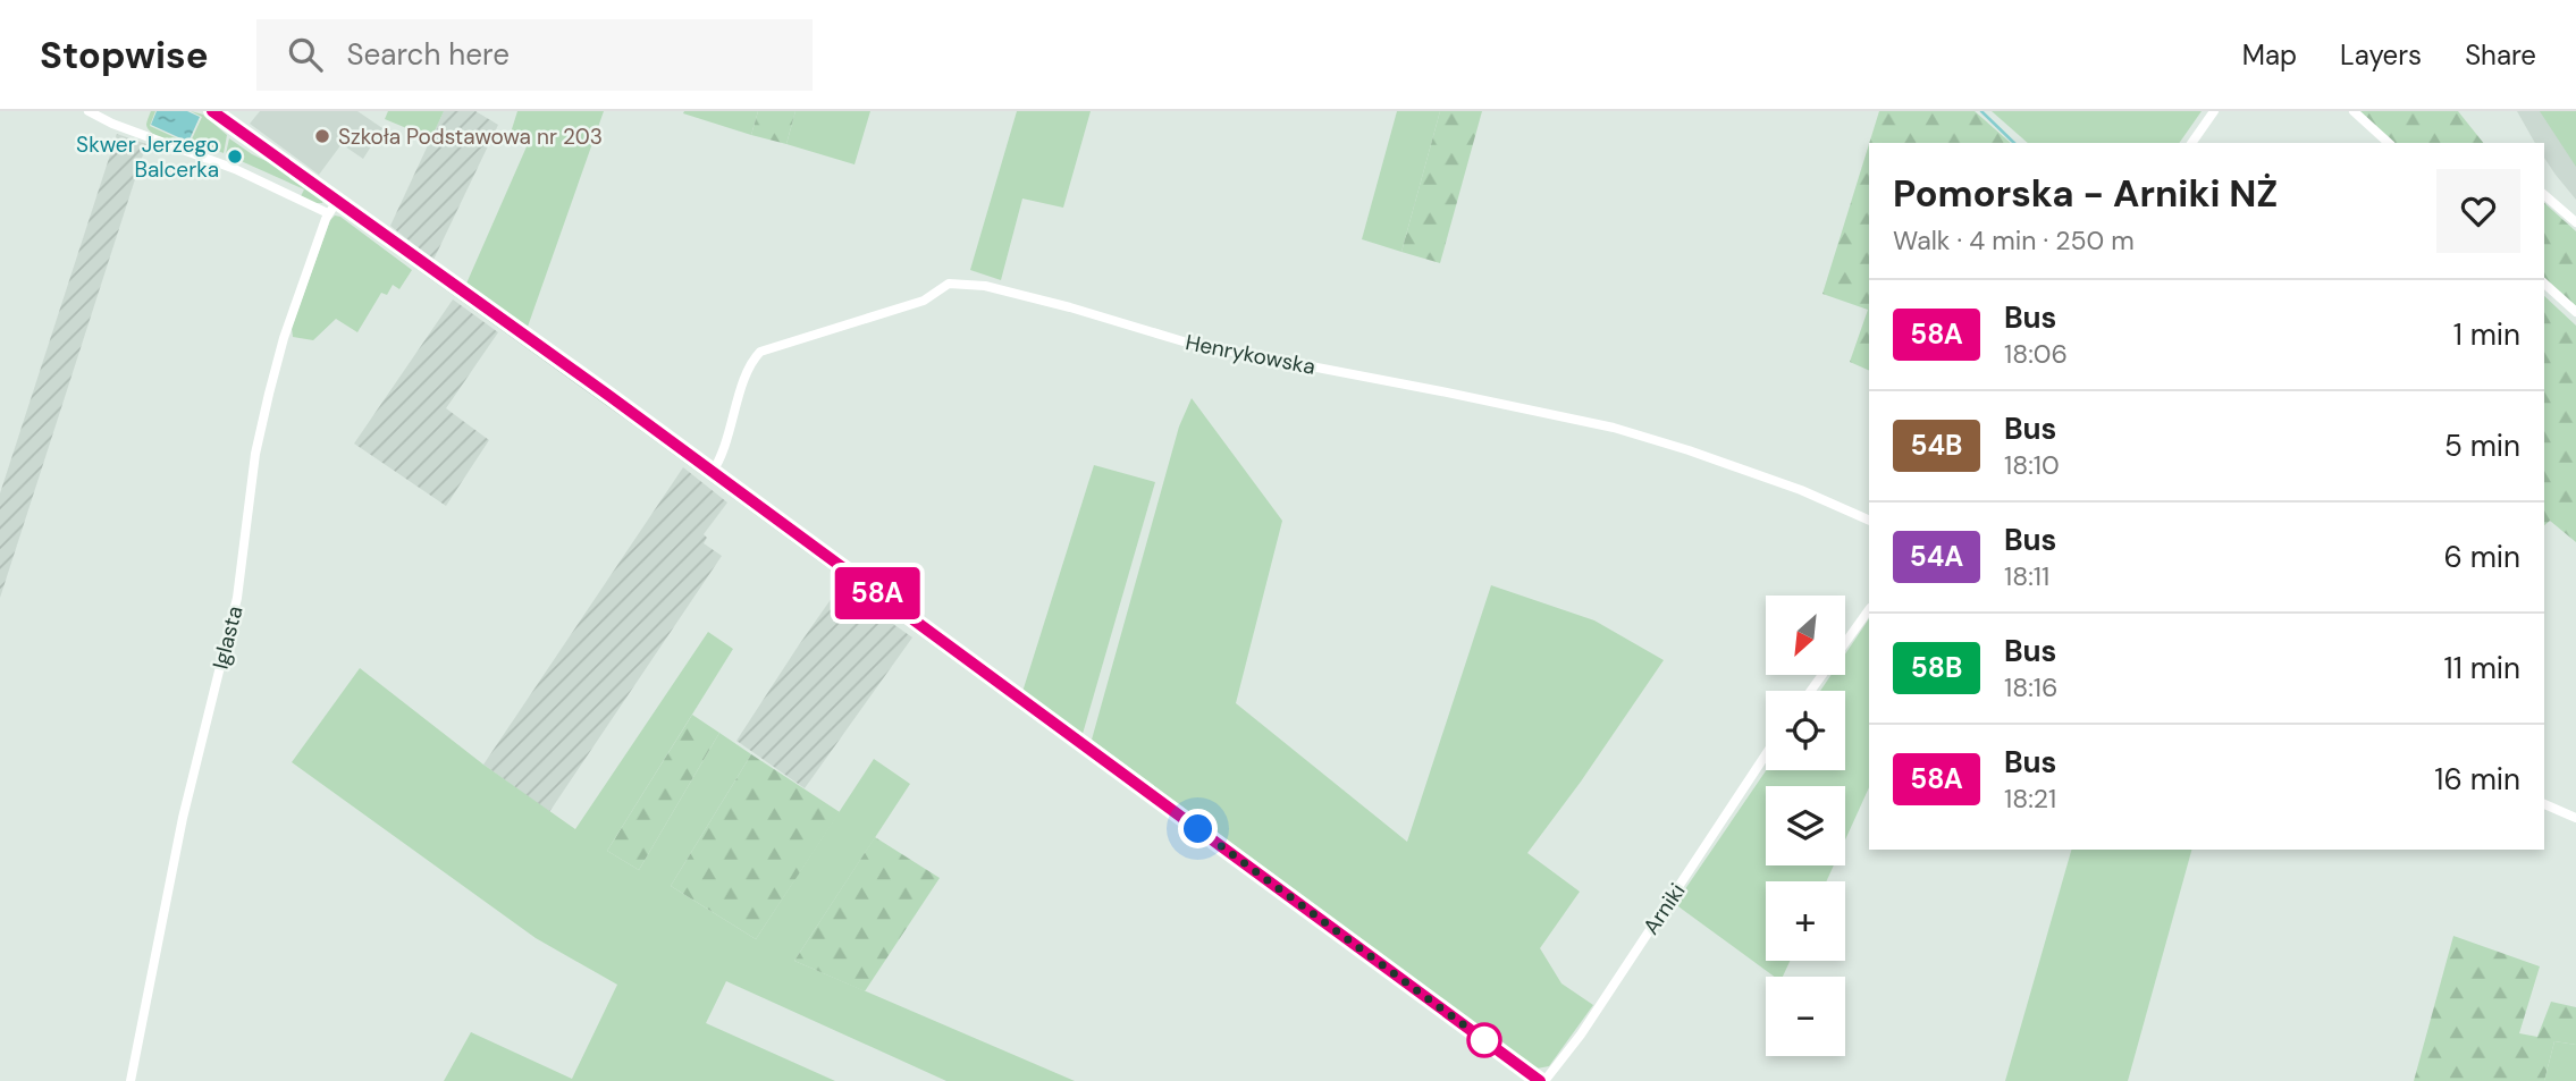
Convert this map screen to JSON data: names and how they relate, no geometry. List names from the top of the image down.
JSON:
{
  "streets": {
    "street": ["Henrykowska", "Iglasta", "Arniki"]
  },
  "places": ["Szkoła Podstawowa nr 203", "Skwer Jerzego Balcerka"],
  "lines": ["bus line 58A"],
  "north": "bottom left",
  "page": {
    "header": "Stopwise",
    "search": "Search here",
    "nav": ["Map", "Layers", "Share"],
    "on_map": "58A",
    "heading": ["Pomorska - Arniki NŻ", "Walk · 4 min · 250 m"],
    "list": [
      {
        "mark": "58A",
        "name": "Bus",
        "note": "18:06",
        "value": "1 min"
      },
      {
        "mark": "54B",
        "name": "Bus",
        "note": "18:10",
        "value": "5 min"
      },
      {
        "mark": "54A",
        "name": "Bus",
        "note": "18:11",
        "value": "6 min"
      },
      {
        "mark": "58B",
        "name": "Bus",
        "note": "18:16",
        "value": "11 min"
      },
      {
        "mark": "58A",
        "name": "Bus",
        "note": "18:21",
        "value": "16 min"
      }
    ],
    "map_buttons": ["+", "−"]
  }
}
